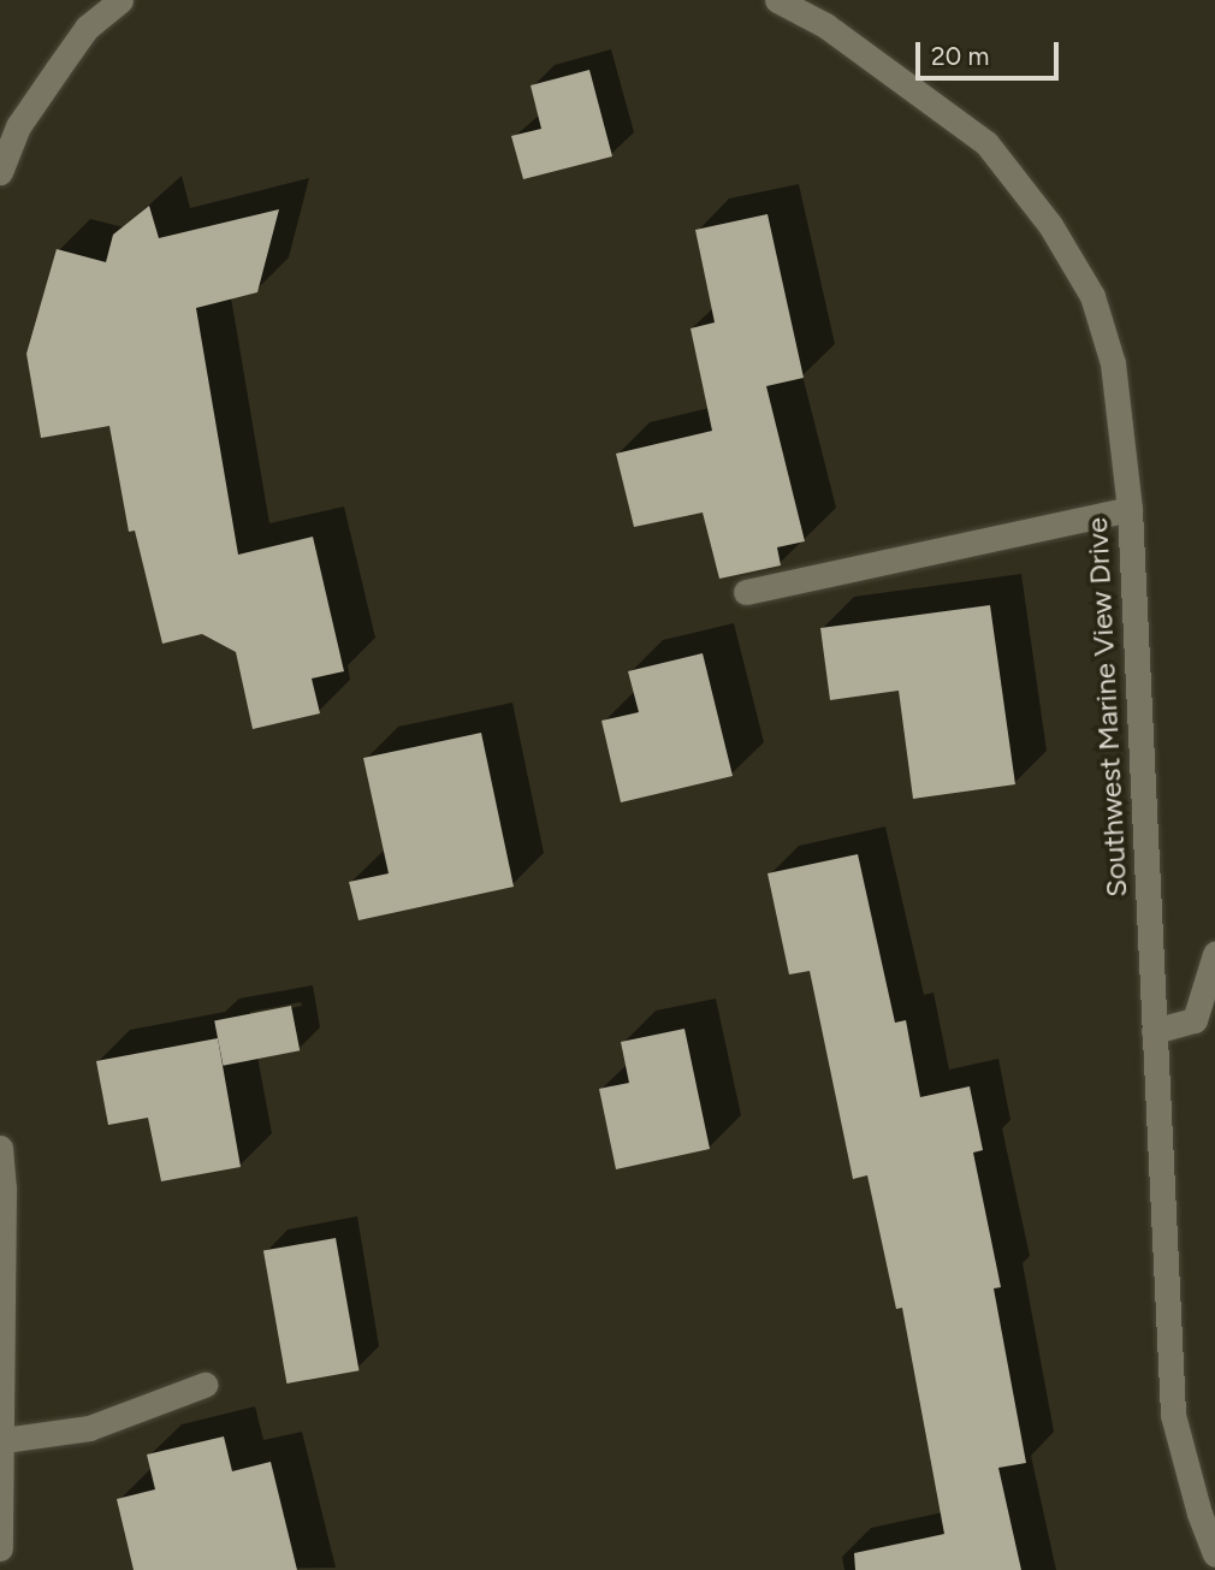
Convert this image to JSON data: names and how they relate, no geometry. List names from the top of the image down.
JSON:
{
  "streets": {
    "street": ["Southwest Marine View Drive"]
  },
  "scale_bar": "20 m"
}
